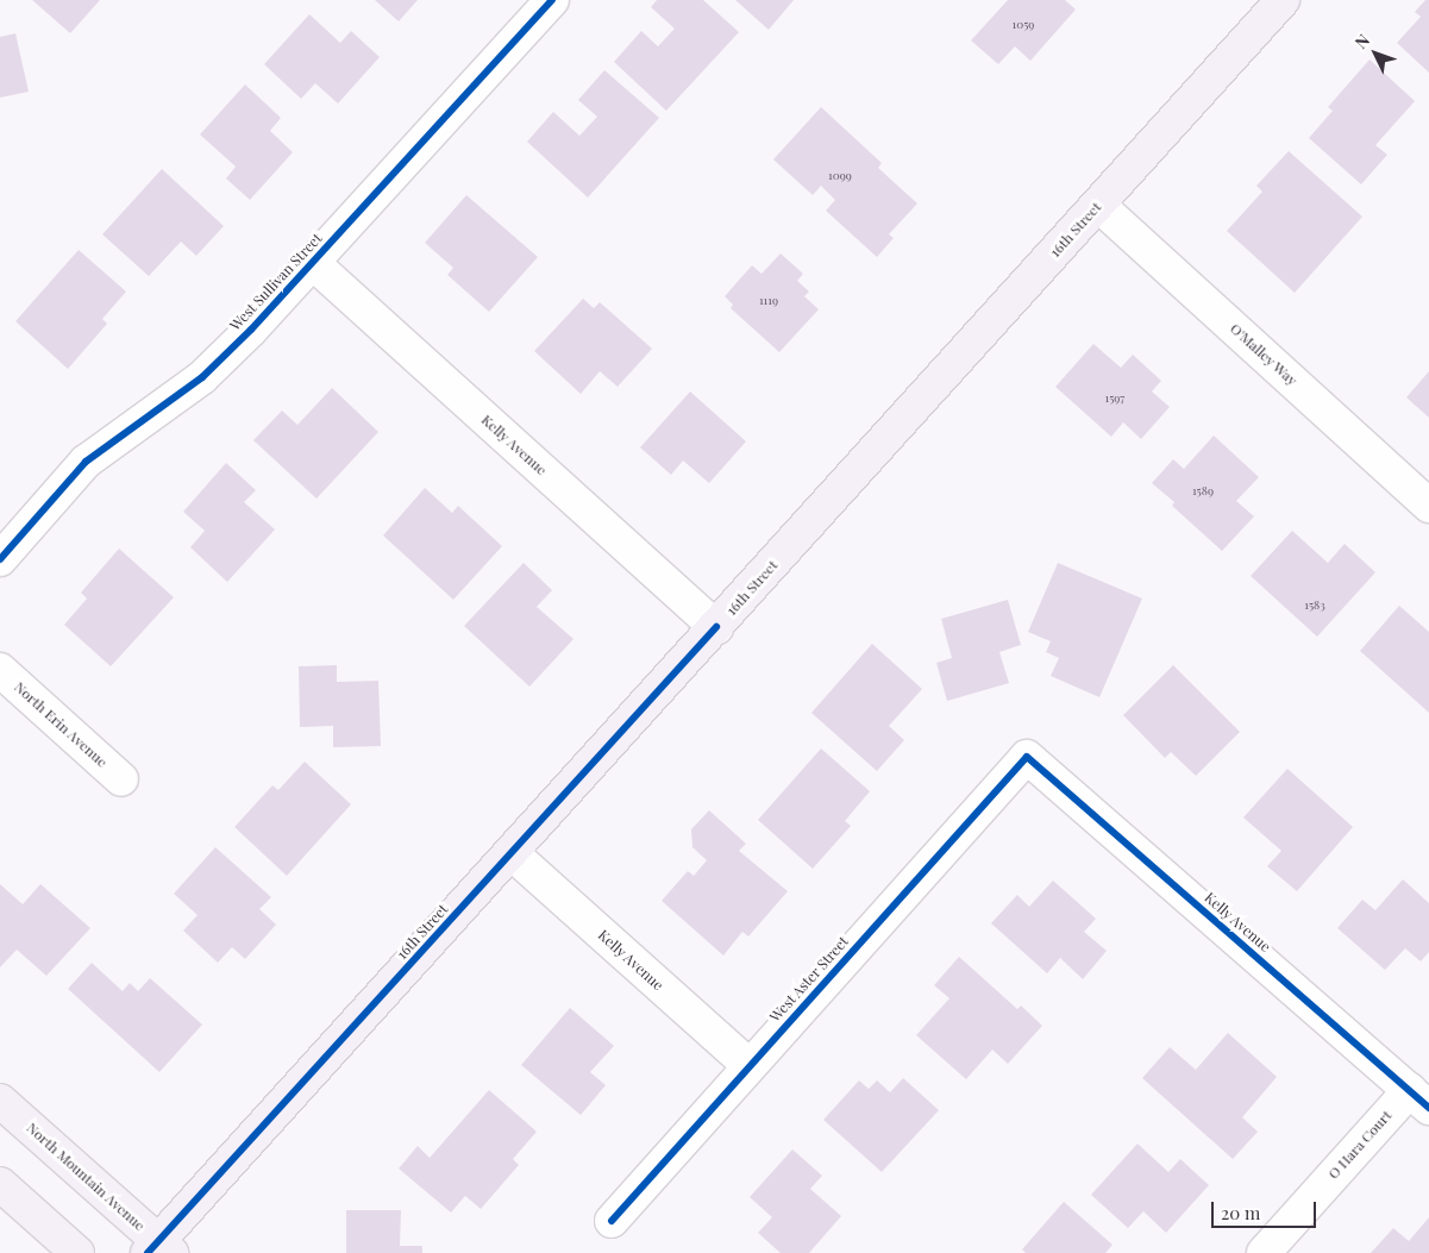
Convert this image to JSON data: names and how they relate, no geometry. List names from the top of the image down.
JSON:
{
  "streets": {
    "main road": ["16th Street", "North Mountain Avenue"],
    "street": [
      "West Sullivan Street",
      "O'Malley Way",
      "Kelly Avenue",
      "North Erin Avenue",
      "West Aster Street",
      "O Hara Court"
    ]
  },
  "crossings": [
    ["16th Street", "O'Malley Way"],
    ["16th Street", "Kelly Avenue"],
    ["16th Street", "North Mountain Avenue"],
    ["West Sullivan Street", "Kelly Avenue"],
    ["Kelly Avenue", "West Aster Street"],
    ["Kelly Avenue", "O Hara Court"]
  ],
  "house_numbers": [
    "1059",
    "1099",
    "1119",
    "1597",
    "1589",
    "1583"
  ],
  "scale_bar": "20 m",
  "north": "top left"
}
